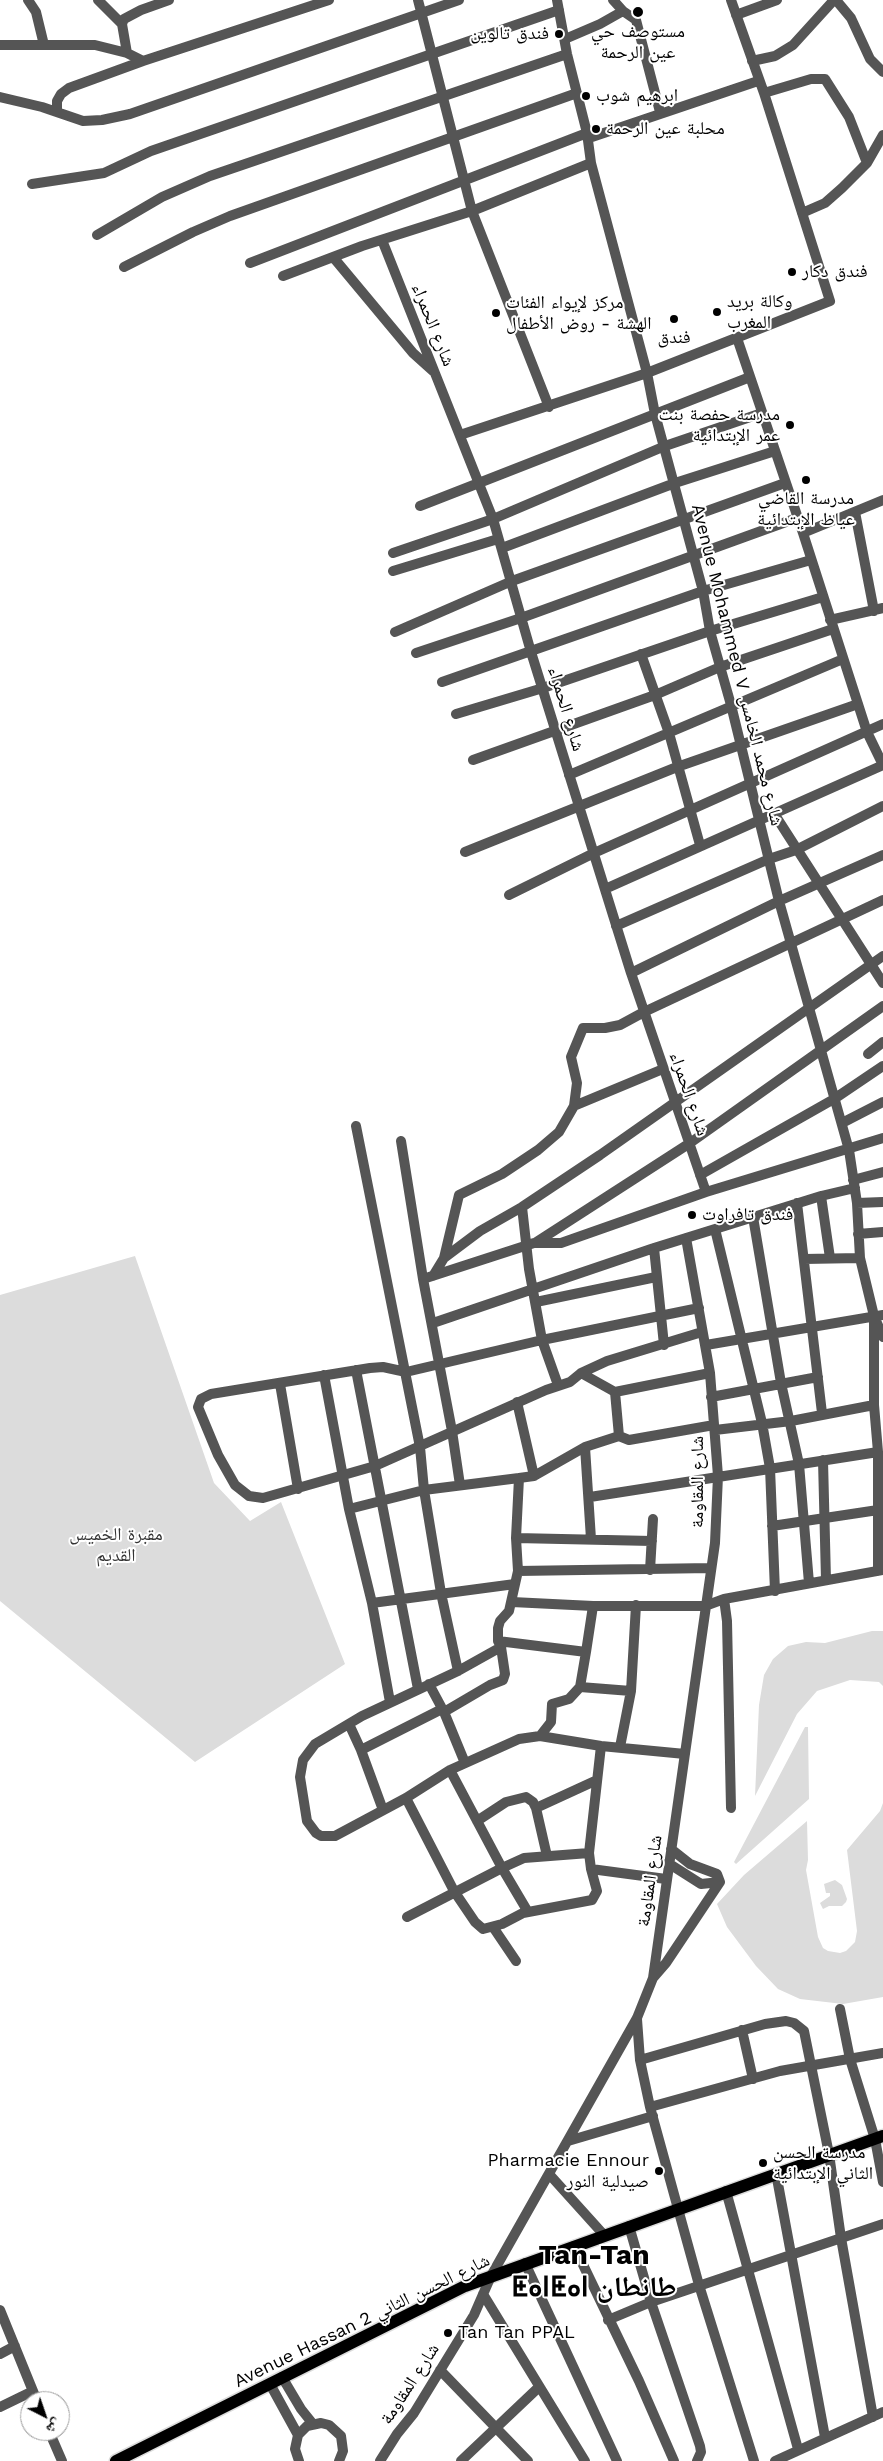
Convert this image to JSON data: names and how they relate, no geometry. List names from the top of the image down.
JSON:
{
  "streets": {
    "main road": ["Avenue Hassan 2 شارع الحسن الثاني"],
    "street": ["شارع الحمراء", "Avenue Mohammed V شارع محمد الخامس", "شارع المقاومة"]
  },
  "crossings": [
    ["شارع المقاومة", "Avenue Hassan 2 شارع الحسن الثاني"]
  ],
  "districts": ["Tan-Tan ⵟⴰⵏⵟⴰⵏ طانطان"],
  "parks": ["مقبرة الخميس القديم"],
  "places": [
    "مستوصف حي عين الرحمة",
    "فندق تالوين",
    "ابرهيم شوب",
    "محلبة عين الرحمة",
    "فندق دكار",
    "وكالة بريد المغرب",
    "مركز لإيواء الفئات الهشة - روض الأطفال",
    "فندق",
    "مدرسة حفصة بنت عمر الإبتدائية",
    "مدرسة القاضي عياظ الإبتدائية",
    "فندق تافراوت",
    "مدرسة الحسن الثاني الإبتدائية",
    "Pharmacie Ennour صيدلية النور",
    "Tan Tan PPAL"
  ],
  "north": "bottom right"
}
